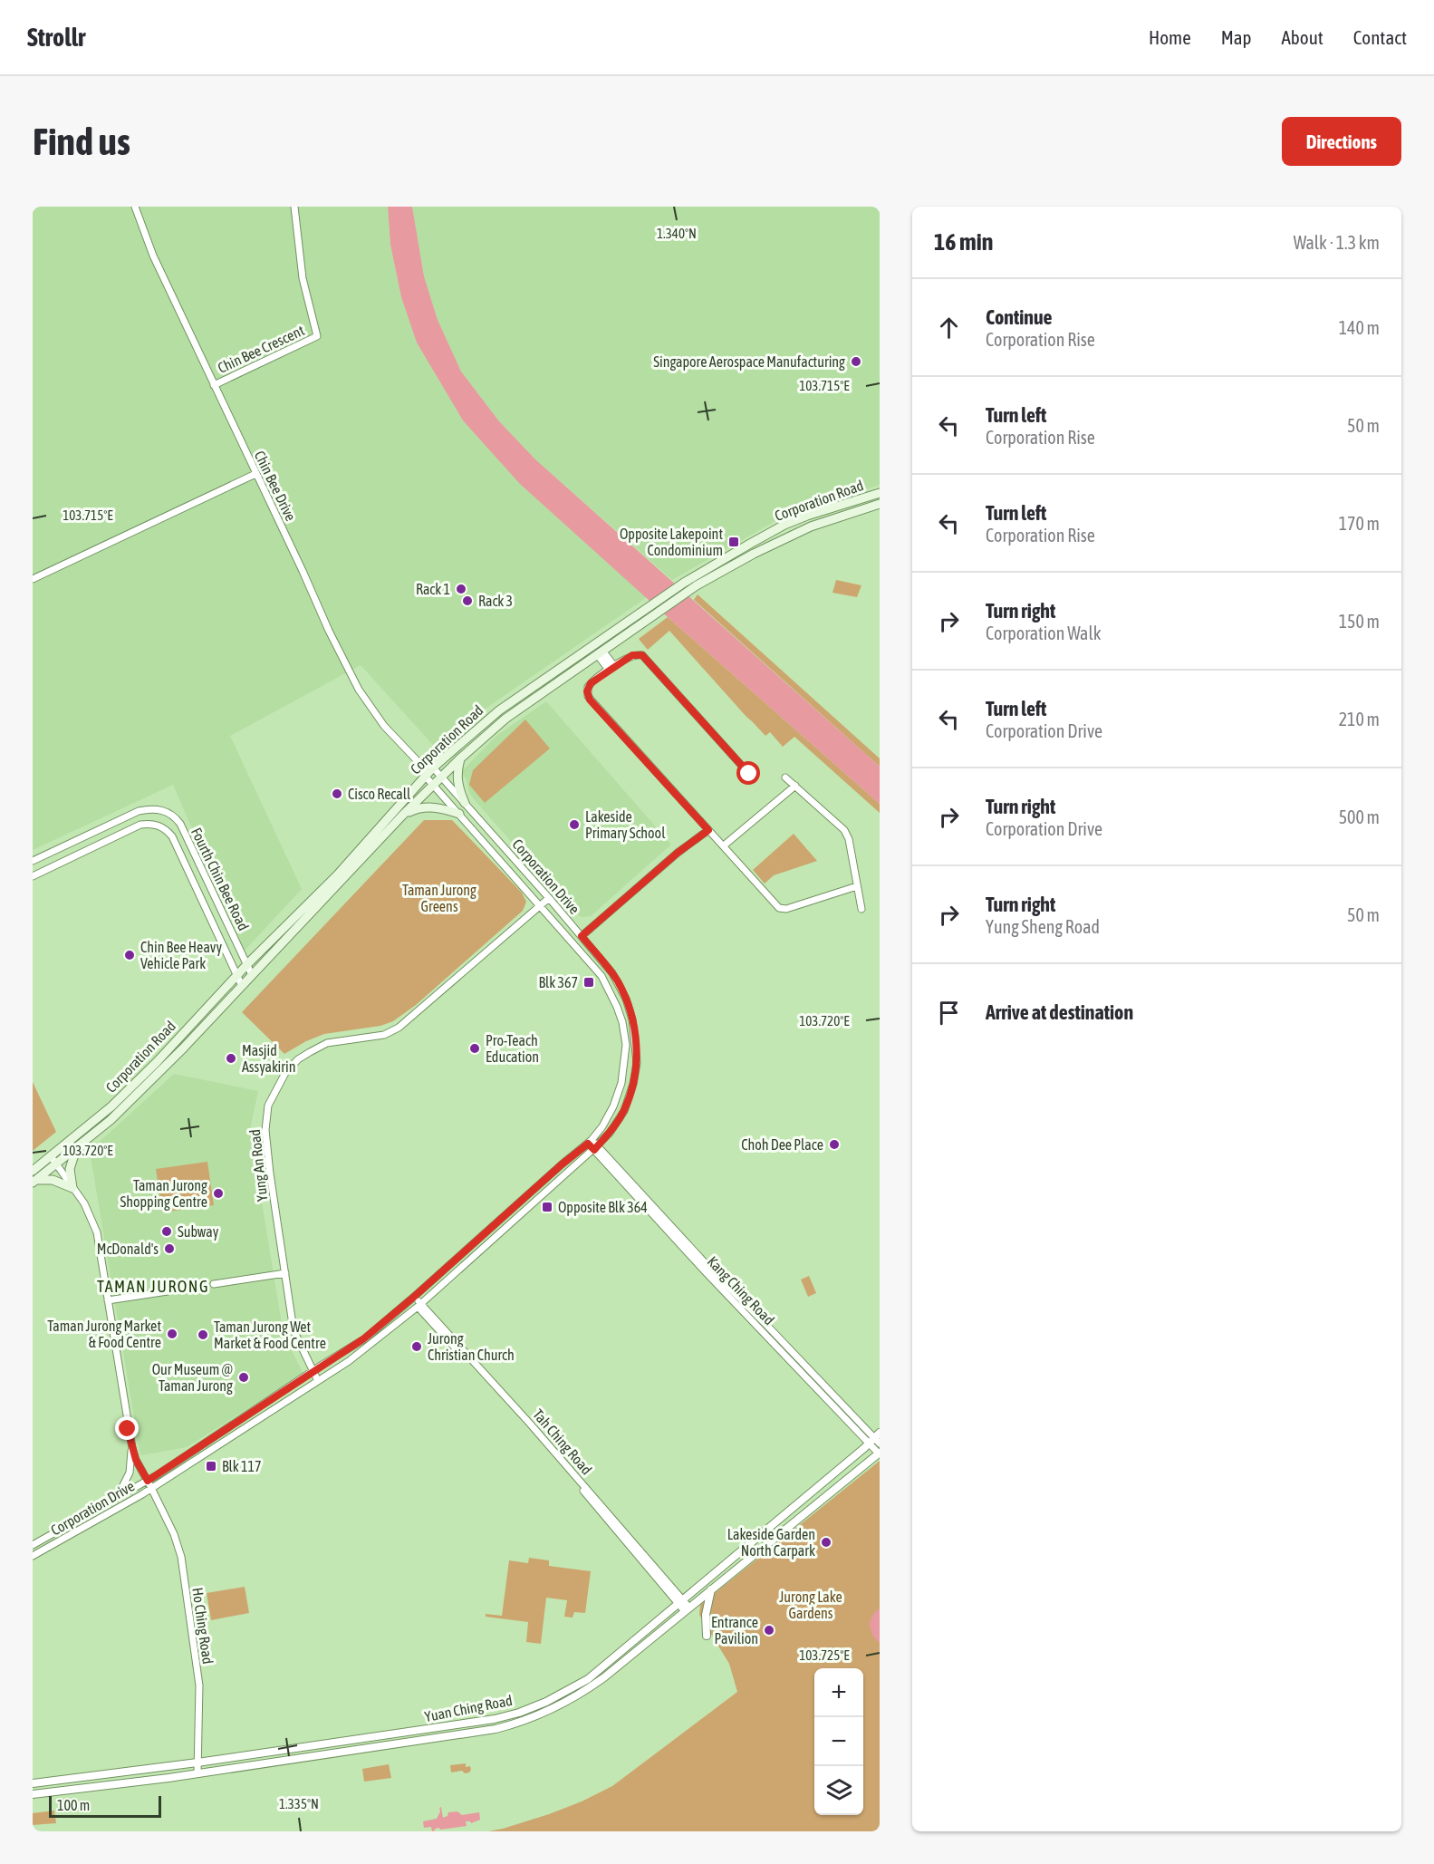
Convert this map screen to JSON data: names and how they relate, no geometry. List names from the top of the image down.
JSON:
{
  "streets": {
    "main road": ["Corporation Road"],
    "street": [
      "Chin Bee Crescent",
      "Chin Bee Drive",
      "Corporation Drive",
      "Fourth Chin Bee Road",
      "Yung An Road",
      "Kang Ching Road",
      "Tah Ching Road",
      "Ho Ching Road",
      "Yuan Ching Road"
    ]
  },
  "crossings": [
    ["Chin Bee Crescent", "Chin Bee Drive"],
    ["Chin Bee Drive", "Corporation Road"],
    ["Chin Bee Drive", "Corporation Drive"],
    ["Corporation Road", "Corporation Drive"],
    ["Corporation Road", "Fourth Chin Bee Road"],
    ["Corporation Drive", "Yung An Road"],
    ["Corporation Drive", "Kang Ching Road"],
    ["Corporation Drive", "Tah Ching Road"],
    ["Corporation Drive", "Ho Ching Road"],
    ["Kang Ching Road", "Yuan Ching Road"],
    ["Tah Ching Road", "Yuan Ching Road"],
    ["Ho Ching Road", "Yuan Ching Road"]
  ],
  "districts": ["TAMAN JURONG"],
  "parks": ["Taman Jurong Greens", "Jurong Lake Gardens"],
  "places": {
    "other": [
      "Singapore Aerospace Manufacturing",
      "Rack 1",
      "Rack 3",
      "Cisco Recall",
      "Lakeside Primary School",
      "Chin Bee Heavy Vehicle Park",
      "Pro-Teach Education",
      "Masjid Assyakirin",
      "Choh Dee Place",
      "Taman Jurong Shopping Centre",
      "Subway",
      "McDonald's",
      "Taman Jurong Market & Food Centre",
      "Taman Jurong Wet Market & Food Centre",
      "Jurong Christian Church",
      "Our Museum @ Taman Jurong",
      "Lakeside Garden North Carpark",
      "Entrance Pavilion"
    ],
    "transit": [
      "Opposite Lakepoint Condominium",
      "Blk 367",
      "Opposite Blk 364",
      "Blk 117"
    ]
  },
  "scale_bar": "100 m",
  "page": {
    "header": "Strollr",
    "nav": [
      "Home",
      "Map",
      "About",
      "Contact"
    ],
    "buttons": "Directions",
    "title": "Find us",
    "heading": ["16 min", "Walk · 1.3 km"],
    "list": [
      ["Continue", "Corporation Rise", "140 m"],
      ["Turn left", "Corporation Rise", "50 m"],
      ["Turn left", "Corporation Rise", "170 m"],
      ["Turn right", "Corporation Walk", "150 m"],
      ["Turn left", "Corporation Drive", "210 m"],
      ["Turn right", "Corporation Drive", "500 m"],
      ["Turn right", "Yung Sheng Road", "50 m"],
      "Arrive at destination"
    ],
    "map_buttons": ["+", "−"],
    "scale": "100 m"
  },
  "coordinates": [
    "1.340°N",
    "103.715°E",
    "103.720°E",
    "103.725°E",
    "1.335°N"
  ]
}
